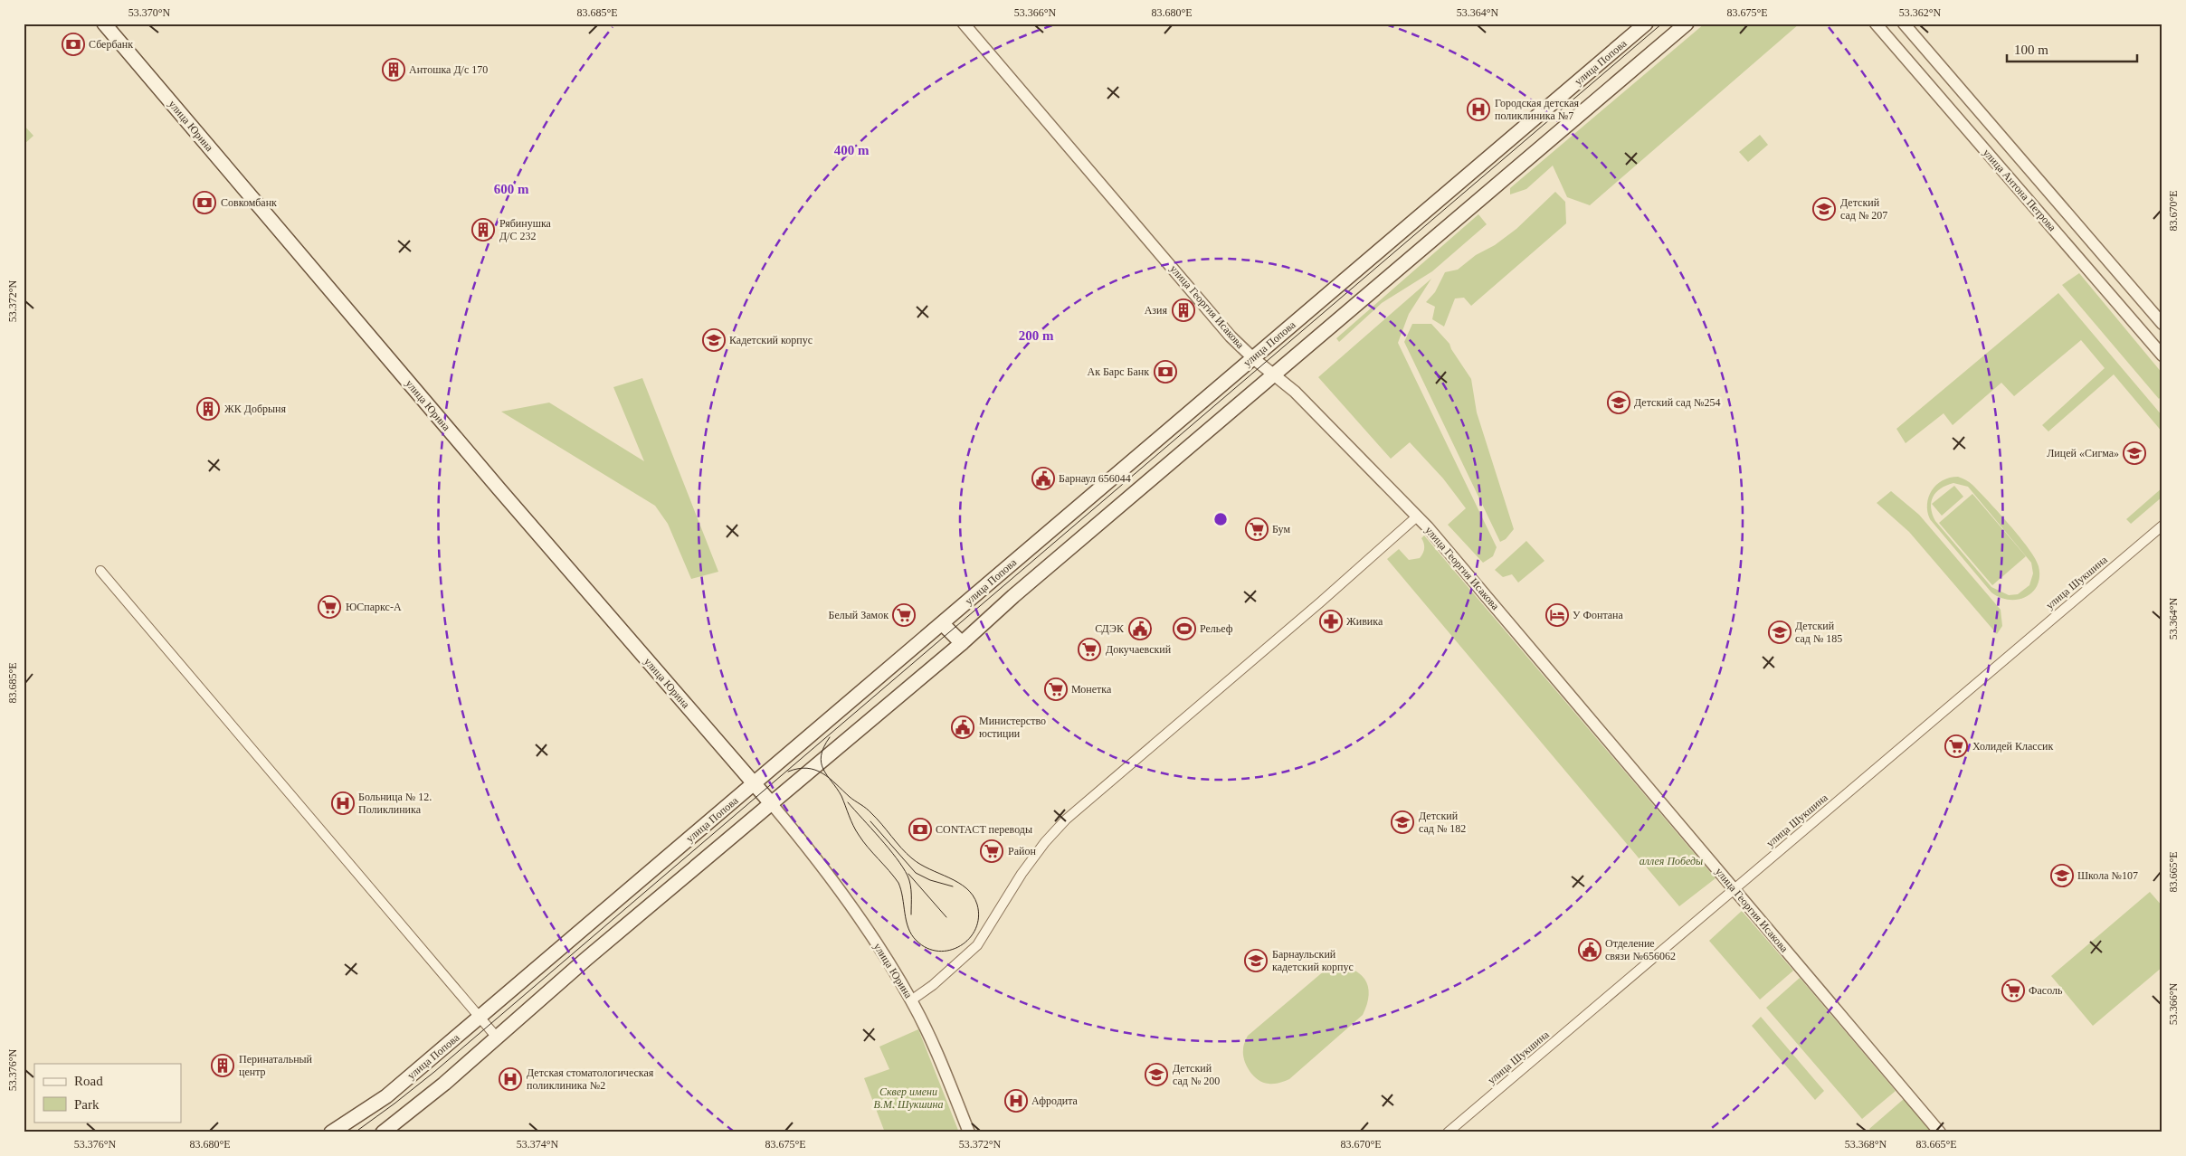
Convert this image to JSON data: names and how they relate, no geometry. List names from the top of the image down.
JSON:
{
  "streets": {
    "main road": ["улица Попова", "улица Юрина"],
    "street": ["улица Антона Петрова", "улица Георгия Исакова", "улица Шукшина"]
  },
  "crossings": [
    ["улица Попова", "улица Юрина"],
    ["улица Попова", "улица Георгия Исакова"],
    ["улица Георгия Исакова", "улица Шукшина"]
  ],
  "parks": ["аллея Победы", "Сквер имени В.М. Шукшина"],
  "places": {
    "bank": [
      "Сбербанк",
      "Совкомбанк",
      "Ак Барс Банк",
      "CONTACT переводы"
    ],
    "building": [
      "Антошка Д/с 170",
      "Рябинушка Д/С 232",
      "Азия",
      "ЖК Добрыня",
      "Перинатальный центр"
    ],
    "hospital": [
      "Городская детская поликлиника №7",
      "Больница № 12. Поликлиника",
      "Детская стоматологическая поликлиника №2",
      "Афродита"
    ],
    "school or university": [
      "Детский сад № 207",
      "Кадетский корпус",
      "Детский сад №254",
      "Лицей «Сигма»",
      "Детский сад № 185",
      "Детский сад № 182",
      "Школа №107",
      "Барнаульский кадетский корпус",
      "Детский сад № 200"
    ],
    "public building": [
      "Барнаул 656044",
      "СДЭК",
      "Министерство юстиции",
      "Отделение связи №656062"
    ],
    "supermarket": [
      "Бум",
      "ЮСпаркс-А",
      "Белый Замок",
      "Докучаевский",
      "Монетка",
      "Холидей Классик",
      "Район",
      "Фасоль"
    ],
    "hotel": ["У Фонтана"],
    "pharmacy": ["Живика"],
    "sports": ["Рельеф"]
  },
  "legend": ["Road", "Park"],
  "scale_bar": "100 m",
  "coordinates": [
    "53.370°N",
    "83.685°E",
    "53.366°N",
    "83.680°E",
    "53.364°N",
    "83.675°E",
    "53.362°N",
    "83.670°E",
    "53.372°N",
    "83.665°E",
    "53.376°N",
    "53.374°N",
    "53.368°N"
  ],
  "rings": ["400 m", "600 m", "200 m"]
}
